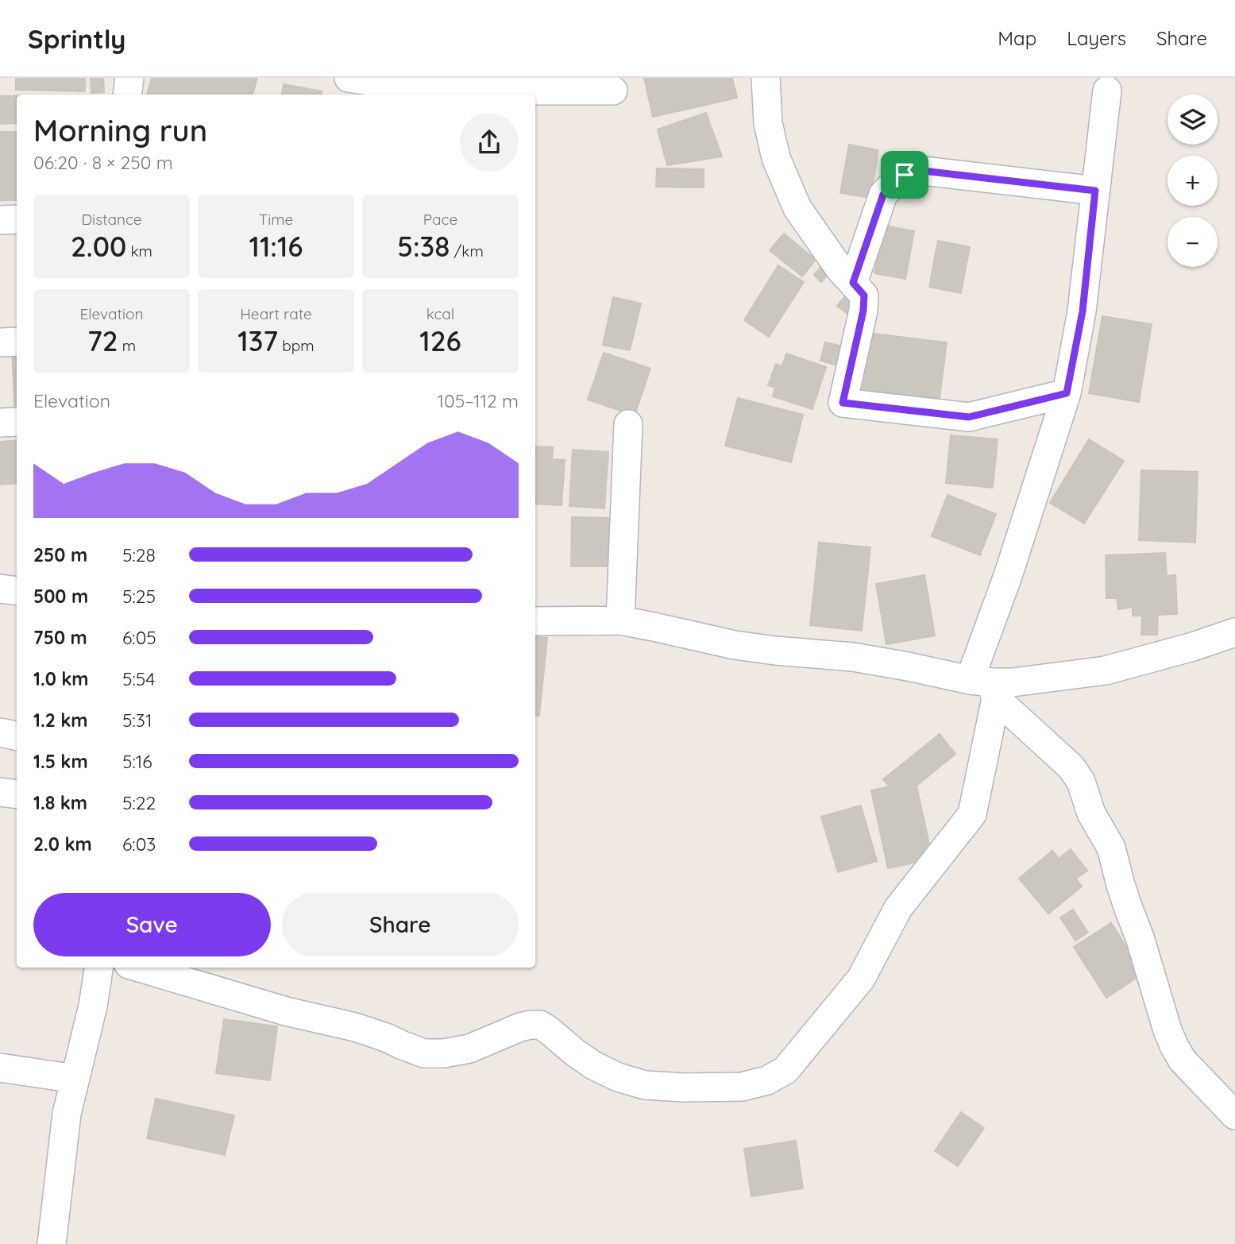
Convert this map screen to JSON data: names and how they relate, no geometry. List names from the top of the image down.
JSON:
{
  "page": {
    "header": "Sprintly",
    "nav": ["Map", "Layers", "Share"],
    "map_buttons": ["+", "−"],
    "heading": ["Morning run", "06:20 · 8 × 250 m"],
    "stats": [
      ["Distance", "2.00 km"],
      ["Time", "11:16"],
      ["Pace", "5:38 /km"],
      ["Elevation", "72 m"],
      ["Heart rate", "137 bpm"],
      ["kcal", "126"]
    ],
    "chart": ["Elevation", "105–112 m"],
    "list": [
      {
        "name": "250 m",
        "note": "5:28"
      },
      {
        "name": "500 m",
        "note": "5:25"
      },
      {
        "name": "750 m",
        "note": "6:05"
      },
      {
        "name": "1.0 km",
        "note": "5:54"
      },
      {
        "name": "1.2 km",
        "note": "5:31"
      },
      {
        "name": "1.5 km",
        "note": "5:16"
      },
      {
        "name": "1.8 km",
        "note": "5:22"
      },
      {
        "name": "2.0 km",
        "note": "6:03"
      }
    ],
    "buttons": ["Save", "Share"]
  }
}
